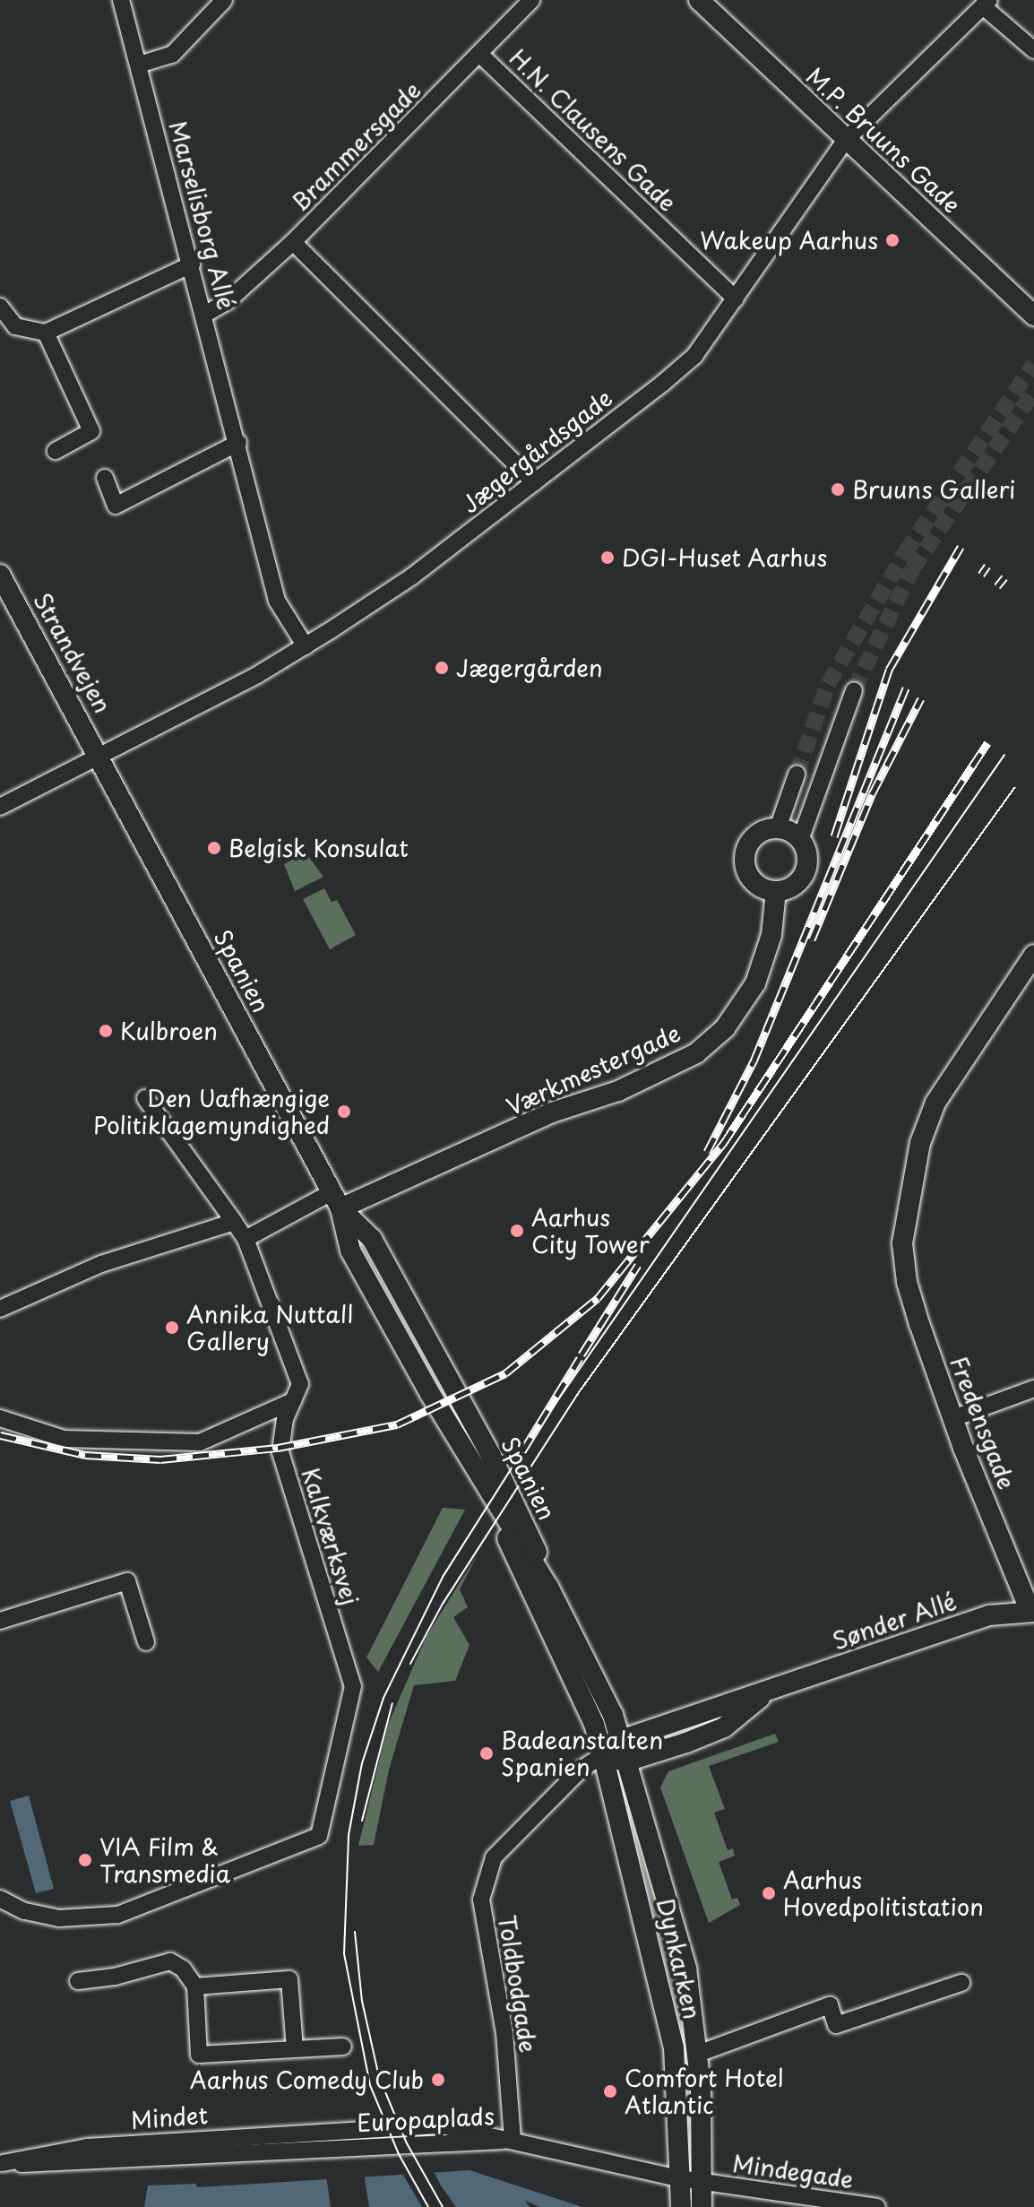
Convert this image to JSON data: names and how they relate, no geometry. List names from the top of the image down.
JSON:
{
  "streets": {
    "street": [
      "H.N. Clausens Gade",
      "M.P. Bruuns Gade",
      "Brammersgade",
      "Marselisborg Allé",
      "Jægergårdsgade",
      "Strandvejen",
      "Spanien",
      "Værkmestergade",
      "Fredensgade",
      "Kalkværksvej",
      "Sønder Allé",
      "Dynkarken",
      "Toldbodgade",
      "Mindet",
      "Europaplads",
      "Mindegade"
    ]
  },
  "crossings": [
    ["H.N. Clausens Gade", "Brammersgade"],
    ["H.N. Clausens Gade", "Jægergårdsgade"],
    ["M.P. Bruuns Gade", "Jægergårdsgade"],
    ["Brammersgade", "Marselisborg Allé"],
    ["Marselisborg Allé", "Jægergårdsgade"],
    ["Jægergårdsgade", "Strandvejen"],
    ["Jægergårdsgade", "Spanien"],
    ["Strandvejen", "Spanien"],
    ["Spanien", "Værkmestergade"],
    ["Spanien", "Sønder Allé"],
    ["Spanien", "Dynkarken"],
    ["Spanien", "Toldbodgade"],
    ["Fredensgade", "Sønder Allé"],
    ["Sønder Allé", "Dynkarken"],
    ["Sønder Allé", "Toldbodgade"],
    ["Dynkarken", "Toldbodgade"],
    ["Dynkarken", "Europaplads"],
    ["Toldbodgade", "Europaplads"],
    ["Mindet", "Europaplads"],
    ["Europaplads", "Mindegade"]
  ],
  "places": [
    "Wakeup Aarhus",
    "Bruuns Galleri",
    "DGI-Huset Aarhus",
    "Jægergården",
    "Belgisk Konsulat",
    "Kulbroen",
    "Den Uafhængige Politiklagemyndighed",
    "Aarhus City Tower",
    "Annika Nuttall Gallery",
    "Badeanstalten Spanien",
    "VIA Film & Transmedia",
    "Aarhus Hovedpolitistation",
    "Aarhus Comedy Club",
    "Comfort Hotel Atlantic"
  ]
}
